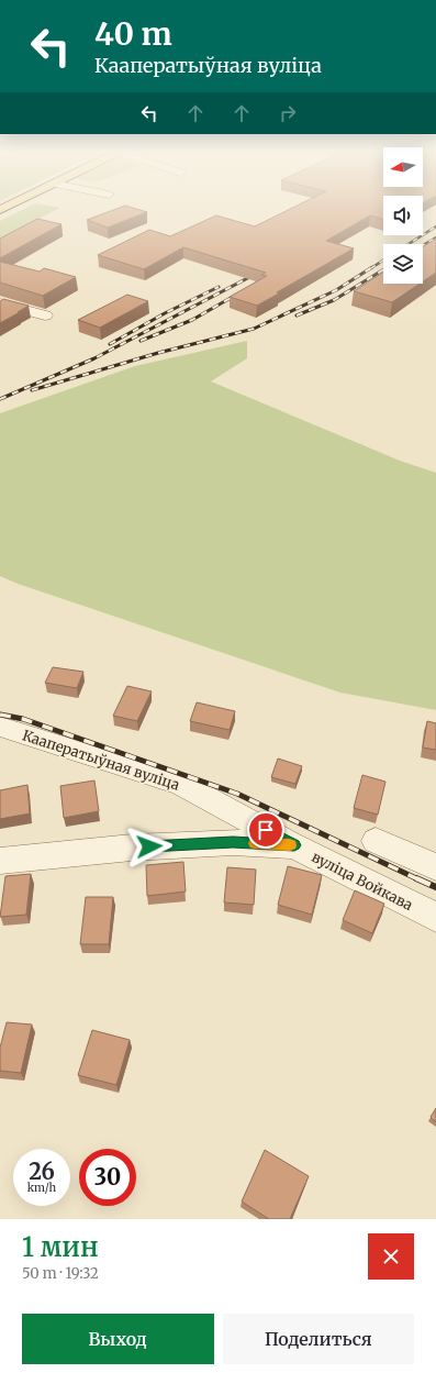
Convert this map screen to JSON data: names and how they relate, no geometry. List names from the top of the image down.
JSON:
{
  "streets": {
    "street": ["Кааператыўная вуліца", "вуліца Войкава"]
  },
  "crossings": [
    ["Кааператыўная вуліца", "вуліца Войкава"]
  ],
  "north": "left",
  "page": {
    "turn": ["40 m", "Кааператыўная вуліца"],
    "speed": "26 km/h",
    "limit": "30",
    "heading": ["1 мин", "50 m · 19:32"],
    "buttons": ["Выход", "Поделиться"]
  }
}
